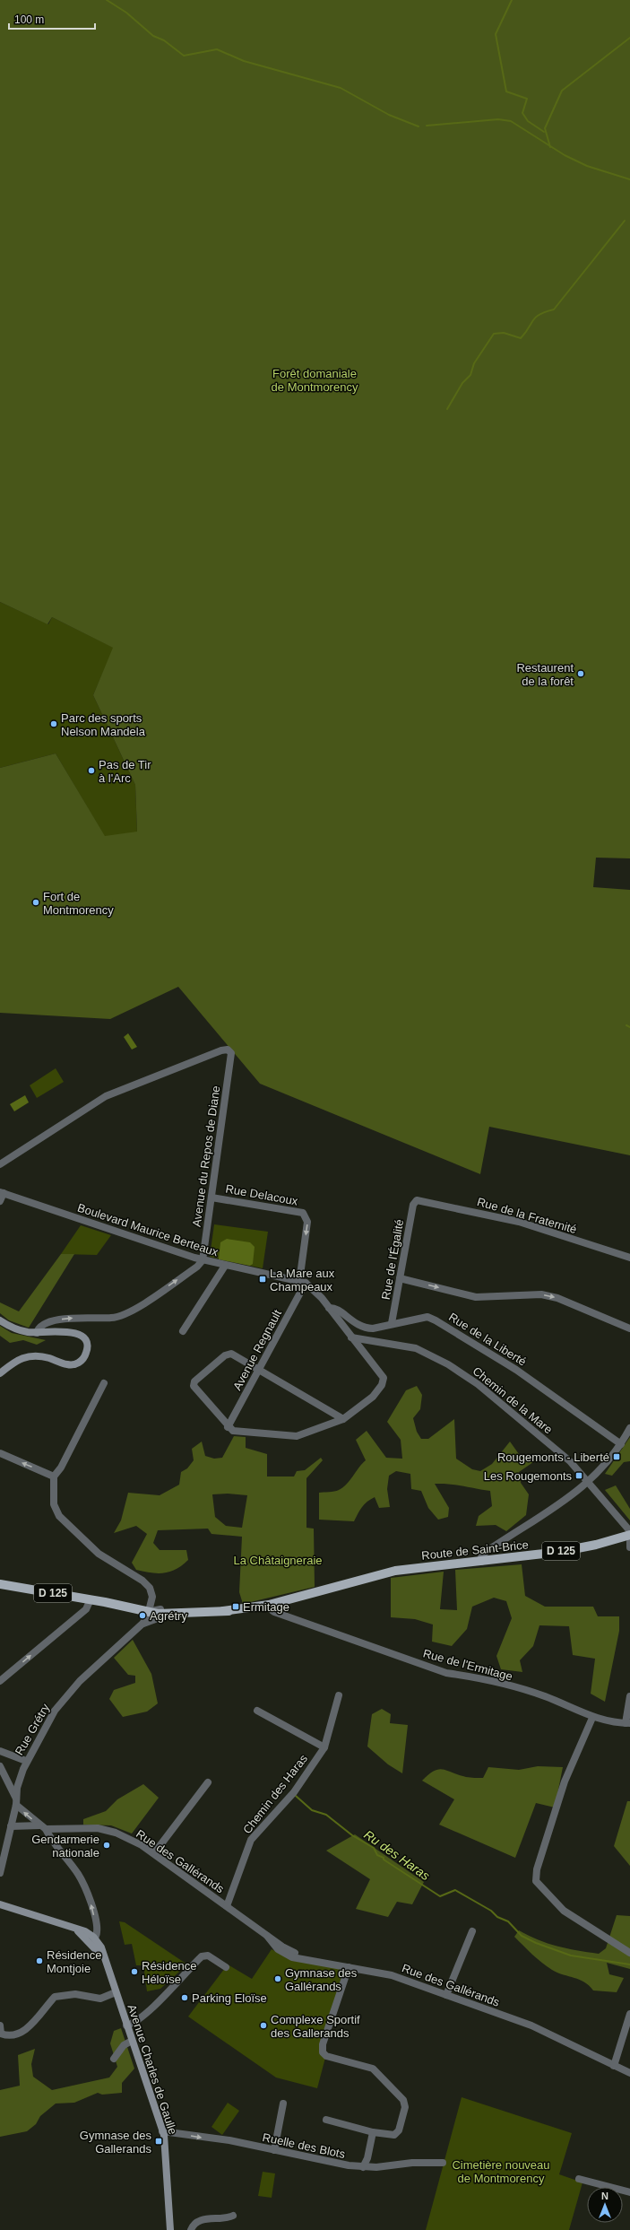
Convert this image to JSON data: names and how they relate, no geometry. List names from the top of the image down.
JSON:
{
  "streets": {
    "main road": ["Route de Saint-Brice", "D 125", "Avenue Charles de Gaulle"],
    "street": [
      "Avenue du Repos de Diane",
      "Rue Delacoux",
      "Rue de la Fraternité",
      "Boulevard Maurice Berteaux",
      "Rue de l'Égalité",
      "Rue de la Liberté",
      "Avenue Regnault",
      "Chemin de la Mare",
      "Rue de l'Ermitage",
      "Rue Grétry",
      "Chemin des Haras",
      "Rue des Gallérands",
      "Ruelle des Blots"
    ]
  },
  "crossings": [
    ["Avenue du Repos de Diane", "Rue Delacoux"],
    ["Avenue du Repos de Diane", "Boulevard Maurice Berteaux"],
    ["Rue Delacoux", "Boulevard Maurice Berteaux"],
    ["Rue Delacoux", "Avenue Regnault"],
    ["Rue de la Fraternité", "Rue de l'Égalité"],
    ["Boulevard Maurice Berteaux", "Avenue Regnault"],
    ["Rue de l'Égalité", "Rue de la Liberté"],
    ["Route de Saint-Brice", "Rue de l'Ermitage"],
    ["Route de Saint-Brice", "Rue Grétry"],
    ["Rue Grétry", "Rue des Gallérands"],
    ["Chemin des Haras", "Rue des Gallérands"],
    ["Avenue Charles de Gaulle", "Ruelle des Blots"]
  ],
  "one_way": ["Ruelle des Blots"],
  "water": ["Ru des Haras"],
  "parks": ["Forêt domaniale de Montmorency", "La Châtaigneraie", "Cimetière nouveau de Montmorency"],
  "places": {
    "other": [
      "Restaurent de la forêt",
      "Parc des sports Nelson Mandela",
      "Pas de Tir à l'Arc",
      "Fort de Montmorency",
      "Agrétry",
      "Gendarmerie nationale",
      "Résidence Montjoie",
      "Résidence Héloïse",
      "Gymnase des Gallérands",
      "Parking Eloïse",
      "Complexe Sportif des Gallerands"
    ],
    "transit": [
      "La Mare aux Champeaux",
      "Rougemonts - Liberté",
      "Les Rougemonts",
      "Ermitage",
      "Gymnase des Gallerands"
    ]
  },
  "scale_bar": "100 m",
  "north": "top"
}
